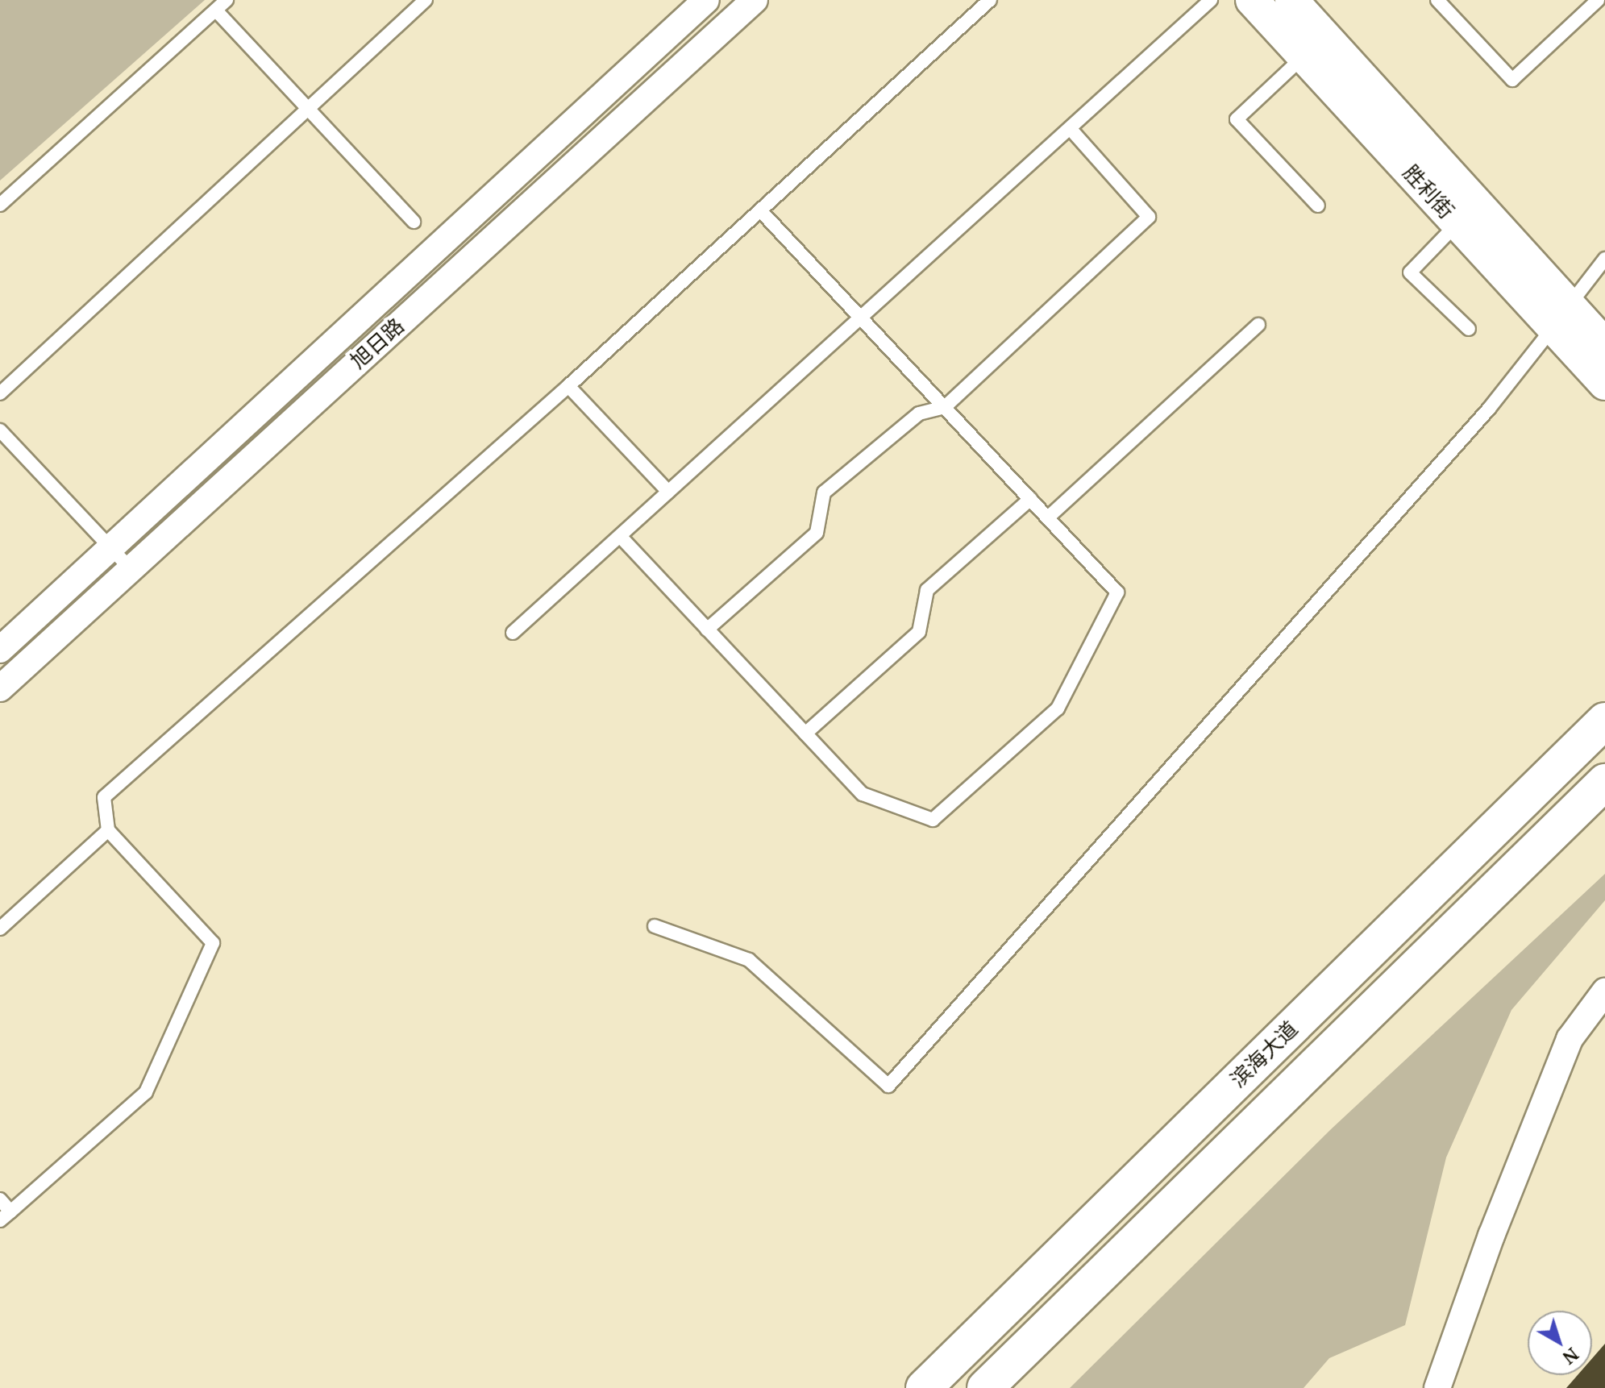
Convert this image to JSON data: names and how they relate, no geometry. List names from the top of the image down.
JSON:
{
  "streets": {
    "main road": ["滨海大道"],
    "street": ["胜利街", "旭日路"]
  },
  "north": "bottom right"
}
